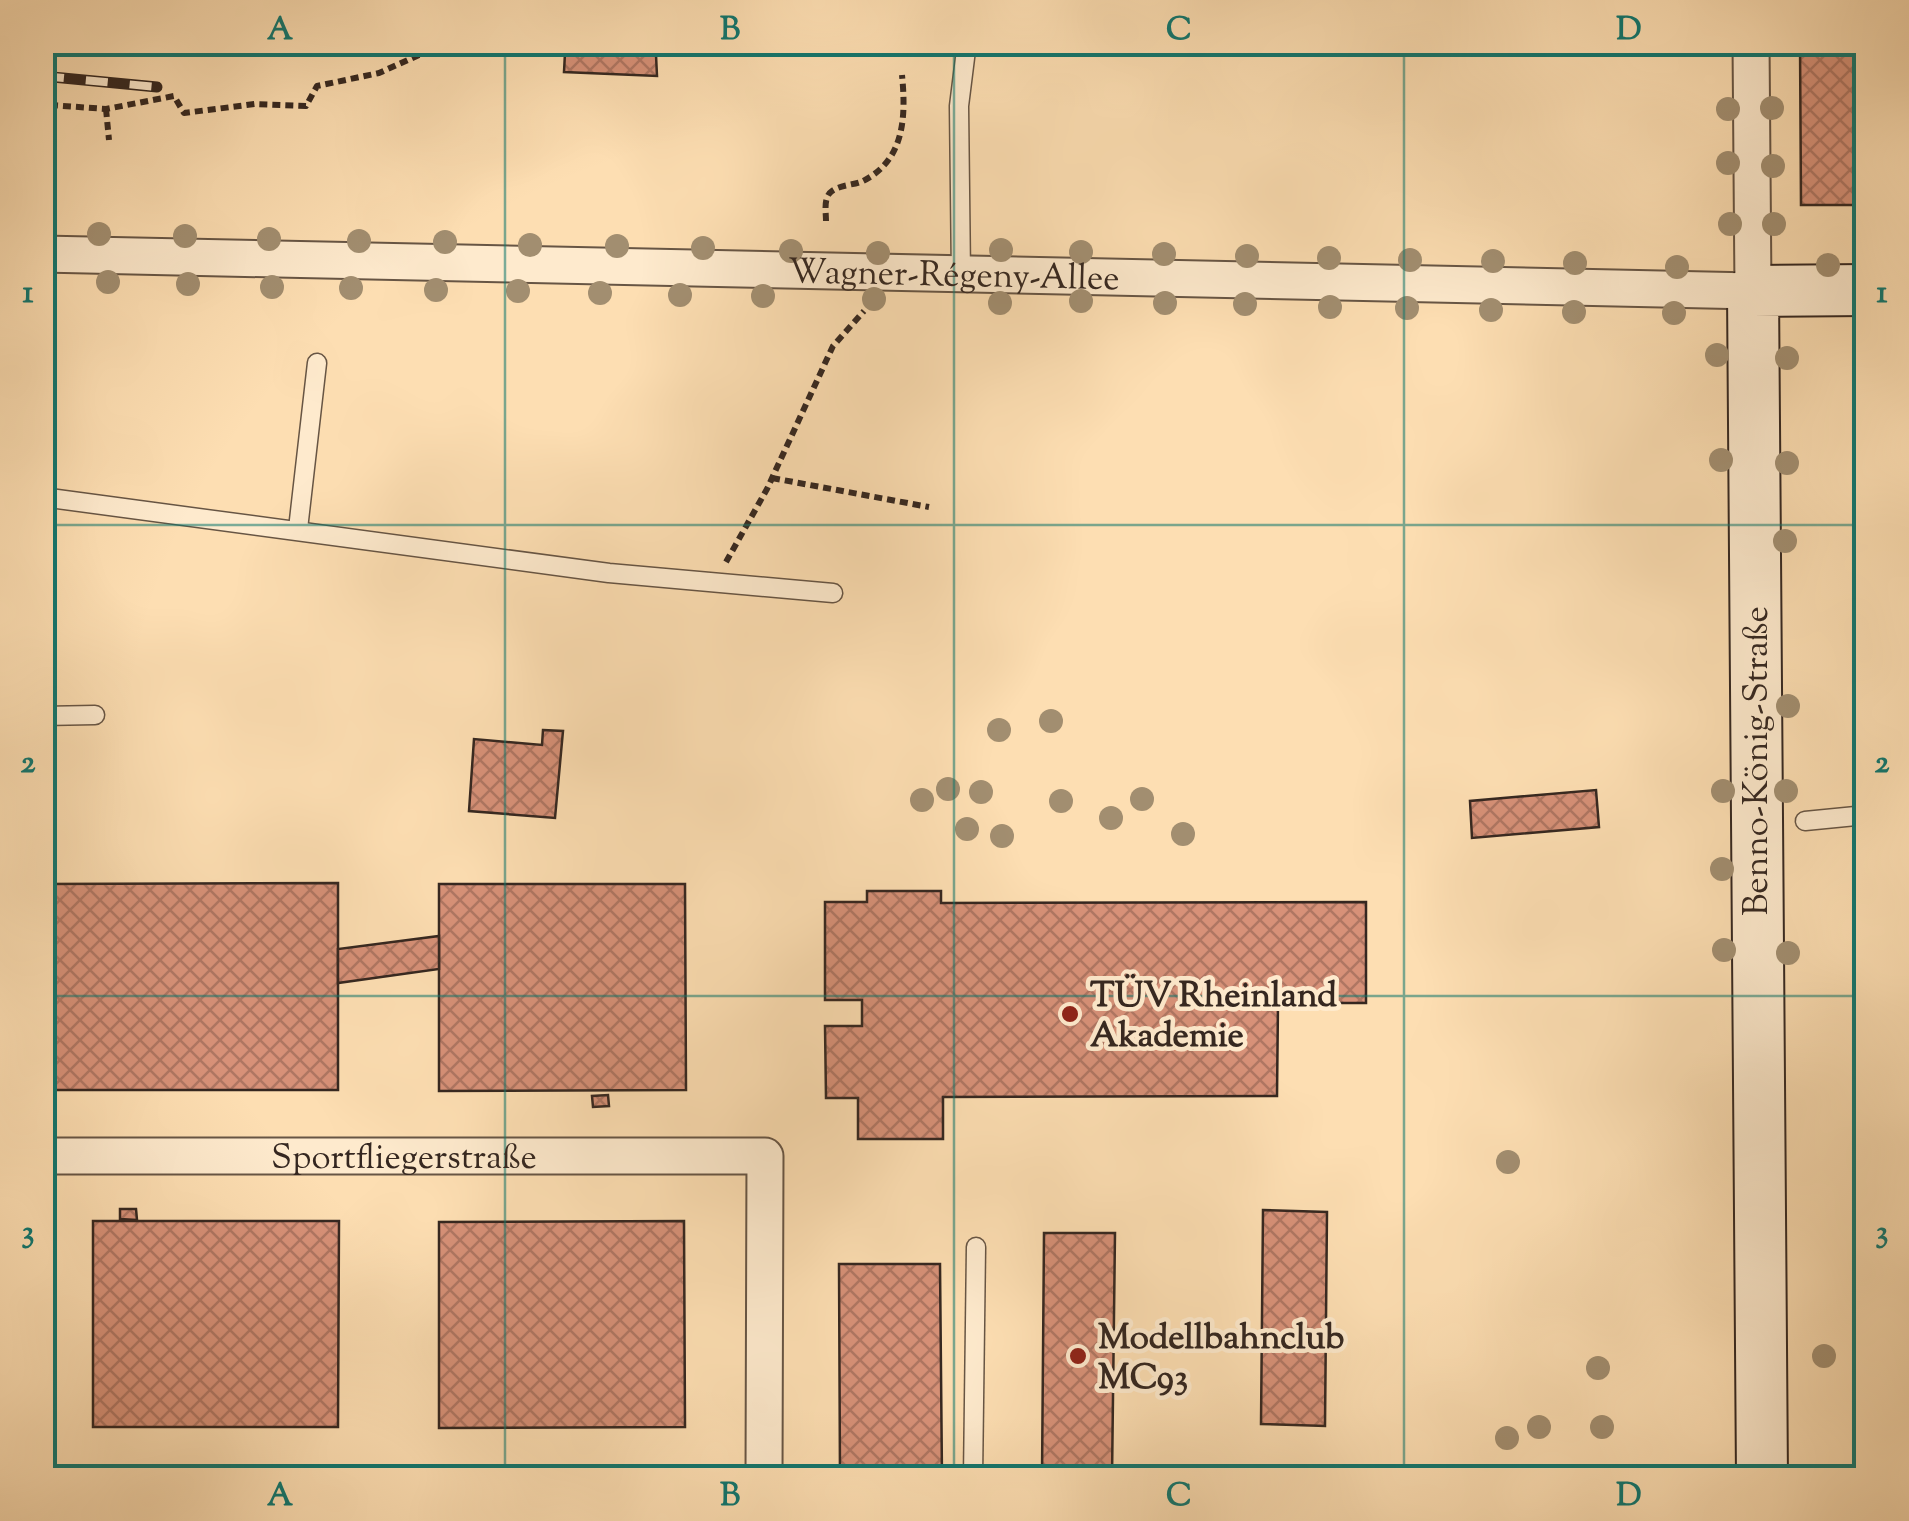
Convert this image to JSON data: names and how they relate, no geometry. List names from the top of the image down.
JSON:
{
  "streets": {
    "street": ["Wagner-Régeny-Allee", "Benno-König-Straße", "Sportfliegerstraße"]
  },
  "crossings": [
    ["Wagner-Régeny-Allee", "Benno-König-Straße"]
  ],
  "places": ["TÜV Rheinland Akademie", "Modellbahnclub MC93"],
  "grid": {
    "columns": [
      "A",
      "B",
      "C",
      "D"
    ],
    "rows": ["1", "2", "3"]
  }
}
